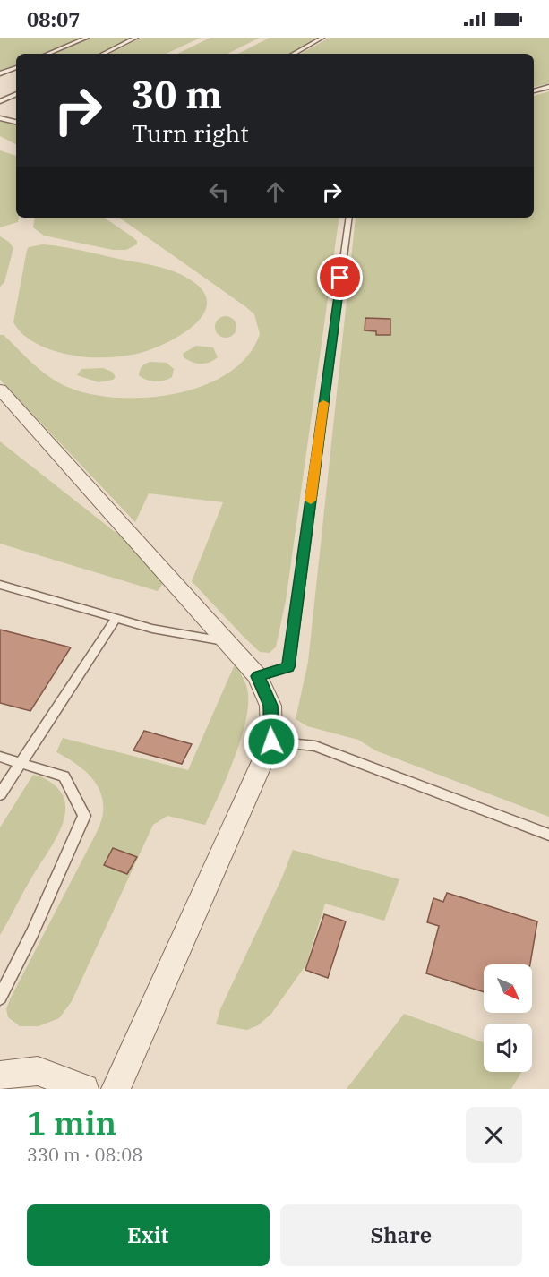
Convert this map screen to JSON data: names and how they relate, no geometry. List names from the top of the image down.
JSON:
{
  "north": "bottom right",
  "page": {
    "status": "08:07",
    "turn": ["30 m", "Turn right"],
    "heading": ["1 min", "330 m · 08:08"],
    "buttons": ["Exit", "Share"]
  }
}
